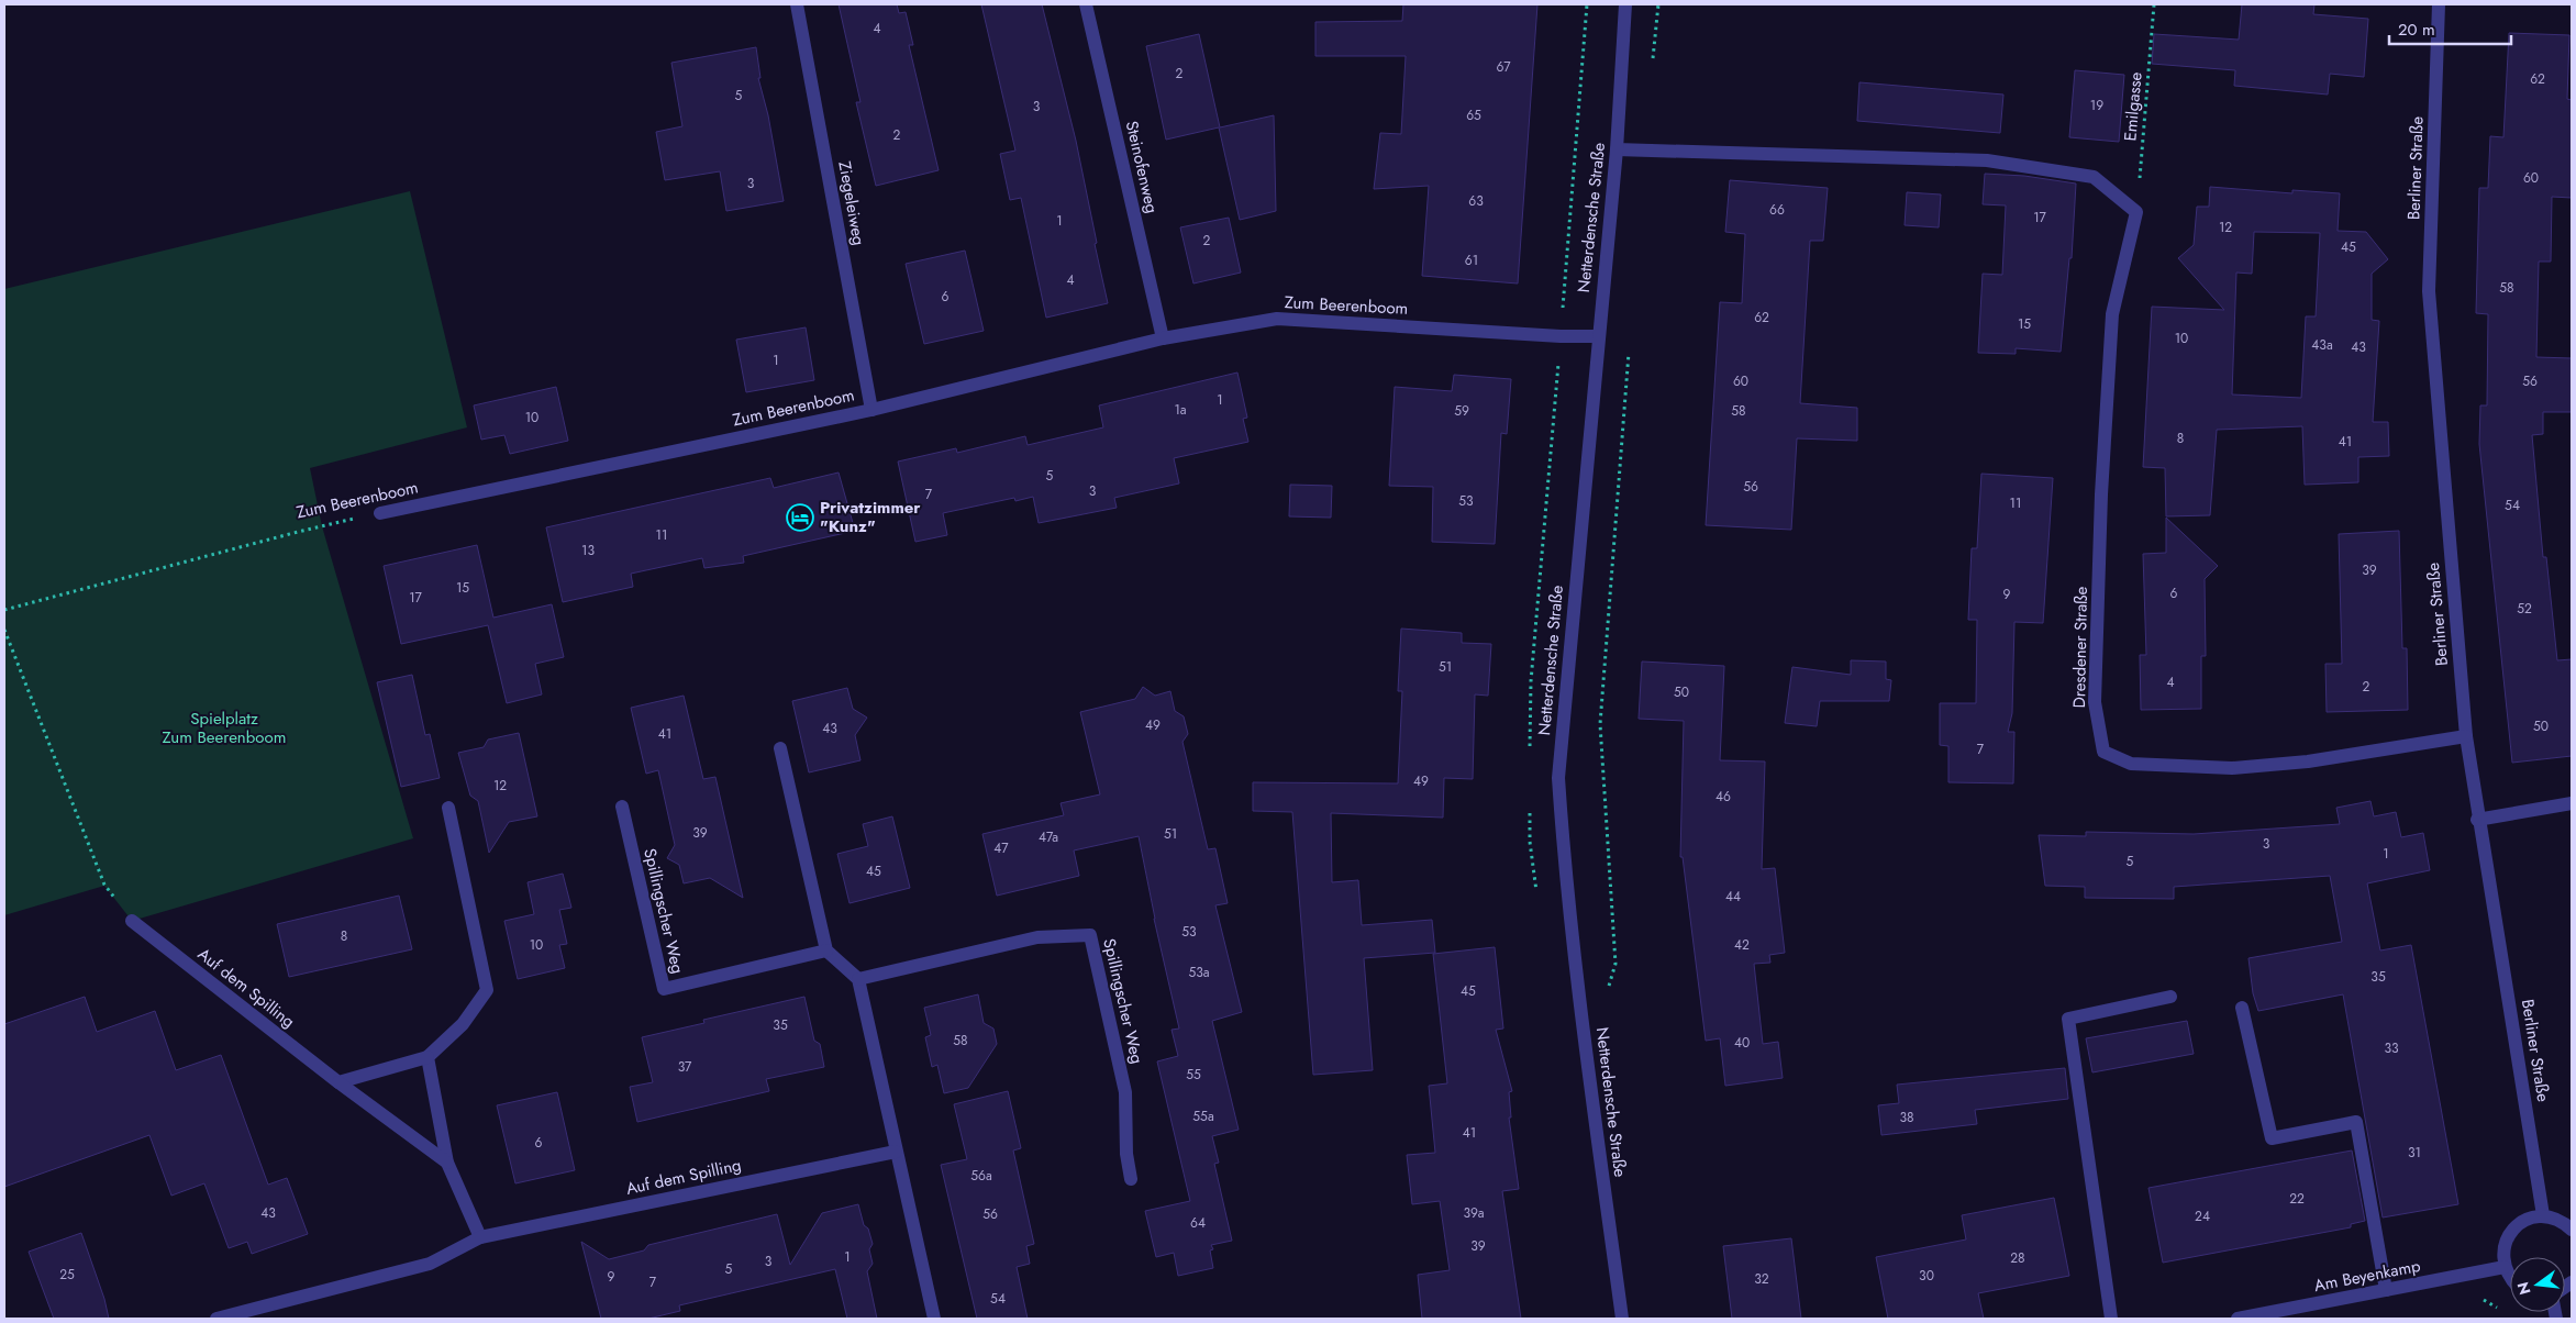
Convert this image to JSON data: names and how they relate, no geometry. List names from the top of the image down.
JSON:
{
  "streets": {
    "street": [
      "Steinofenweg",
      "Berliner Straße",
      "Ziegeleiweg",
      "Netterdensche Straße",
      "Zum Beerenboom",
      "Dresdener Straße",
      "Spillingscher Weg",
      "Auf dem Spilling",
      "Am Beyenkamp"
    ],
    "path": ["Emilgasse"]
  },
  "crossings": [
    ["Emilgasse", "Dresdener Straße"],
    ["Steinofenweg", "Zum Beerenboom"],
    ["Berliner Straße", "Dresdener Straße"],
    ["Ziegeleiweg", "Zum Beerenboom"],
    ["Netterdensche Straße", "Zum Beerenboom"]
  ],
  "parks": ["Spielplatz Zum Beerenboom"],
  "places": {
    "hotel": ["Privatzimmer \"Kunz\""]
  },
  "house_numbers": [
    "4",
    "67",
    "2",
    "62",
    "5",
    "19",
    "3",
    "65",
    "2",
    "60",
    "3",
    "63",
    "66",
    "17",
    "1",
    "12",
    "2",
    "45",
    "61",
    "4",
    "58",
    "6",
    "62",
    "15",
    "10",
    "43a",
    "43",
    "1",
    "60",
    "56",
    "1",
    "1a",
    "59",
    "58",
    "10",
    "8",
    "41",
    "5",
    "56",
    "3",
    "7",
    "53",
    "11",
    "54",
    "11",
    "13",
    "39",
    "15",
    "6",
    "9",
    "17",
    "52",
    "51",
    "4",
    "2",
    "50",
    "49",
    "50",
    "43",
    "41",
    "7",
    "49",
    "12",
    "46",
    "39",
    "51",
    "47a",
    "3",
    "47",
    "1",
    "5",
    "45",
    "44",
    "53",
    "8",
    "10",
    "42",
    "53a",
    "35",
    "45",
    "35",
    "58",
    "40",
    "33",
    "37",
    "55",
    "55a",
    "38",
    "41",
    "6",
    "31",
    "56a",
    "22",
    "43",
    "39a",
    "56",
    "24",
    "64",
    "39",
    "1",
    "28",
    "3",
    "5",
    "25",
    "30",
    "9",
    "32",
    "7",
    "54"
  ],
  "scale_bar": "20 m",
  "north": "left"
}
